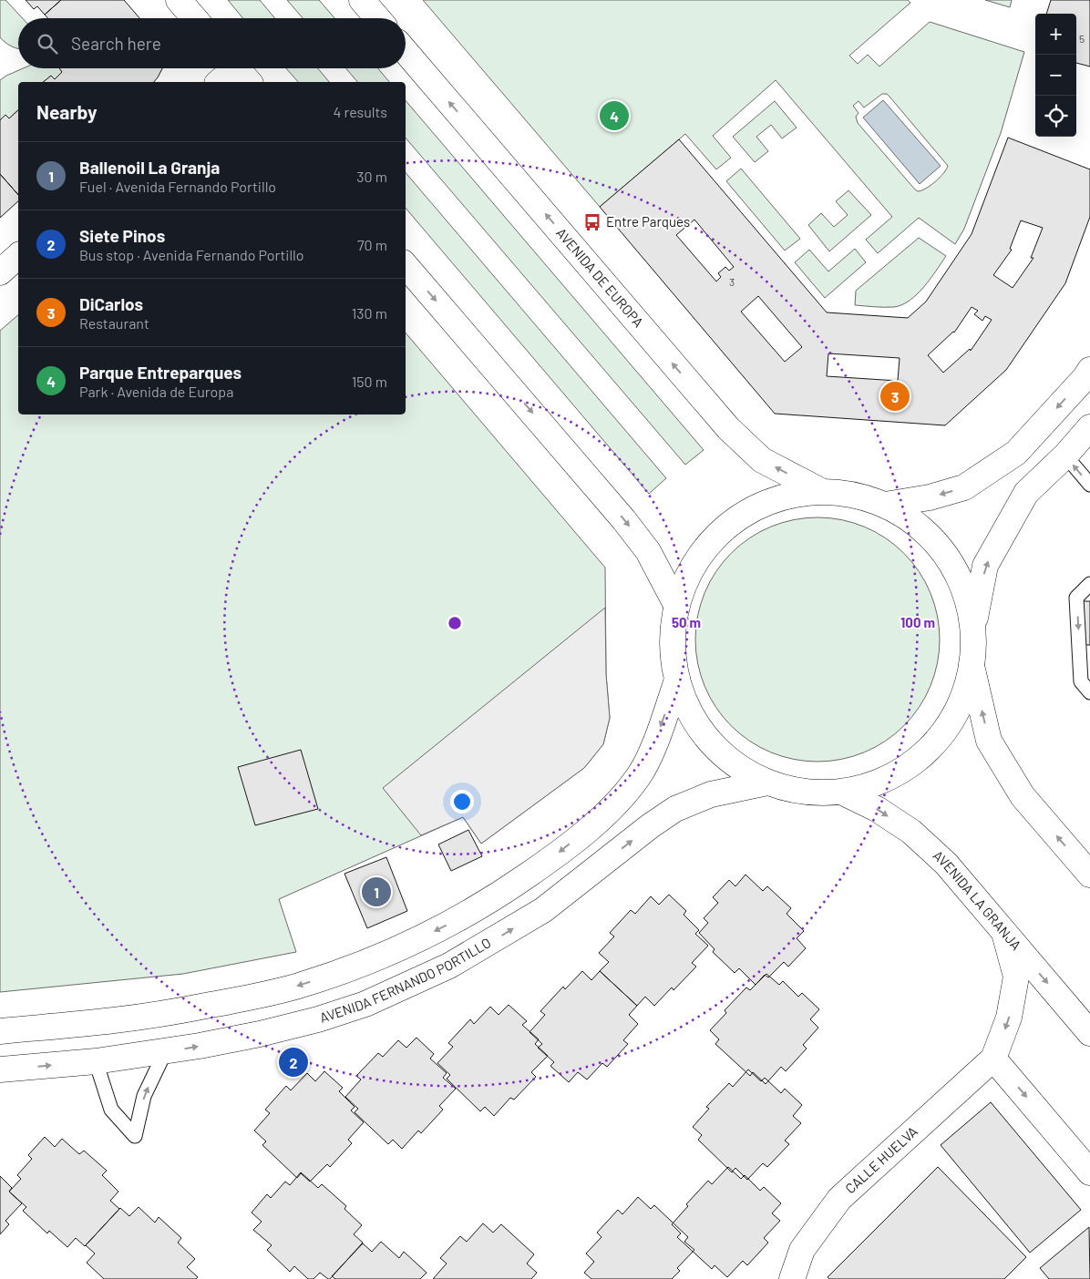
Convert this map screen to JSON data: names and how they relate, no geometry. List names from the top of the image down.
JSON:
{
  "streets": {
    "main road": [
      "AVENIDA DE EUROPA",
      "AVENIDA LA GRANJA",
      "AVENIDA FERNANDO PORTILLO",
      "CALLE HUELVA"
    ]
  },
  "crossings": [
    ["AVENIDA DE EUROPA", "AVENIDA LA GRANJA"],
    ["AVENIDA DE EUROPA", "AVENIDA FERNANDO PORTILLO"],
    ["AVENIDA LA GRANJA", "CALLE HUELVA"]
  ],
  "places": {
    "bus stop": ["Entre Parques"]
  },
  "house_numbers": ["5", "3"],
  "page": {
    "map_buttons": ["+", "−"],
    "search": "Search here",
    "heading": ["Nearby", "4 results"],
    "pins": [
      "4",
      "3",
      "1",
      "2"
    ],
    "list": [
      {
        "mark": "1",
        "name": "Ballenoil La Granja",
        "note": "Fuel · Avenida Fernando Portillo",
        "value": "30 m"
      },
      {
        "mark": "2",
        "name": "Siete Pinos",
        "note": "Bus stop · Avenida Fernando Portillo",
        "value": "70 m"
      },
      {
        "mark": "3",
        "name": "DiCarlos",
        "note": "Restaurant",
        "value": "130 m"
      },
      {
        "mark": "4",
        "name": "Parque Entreparques",
        "note": "Park · Avenida de Europa",
        "value": "150 m"
      }
    ]
  },
  "rings": ["50 m", "100 m"]
}
